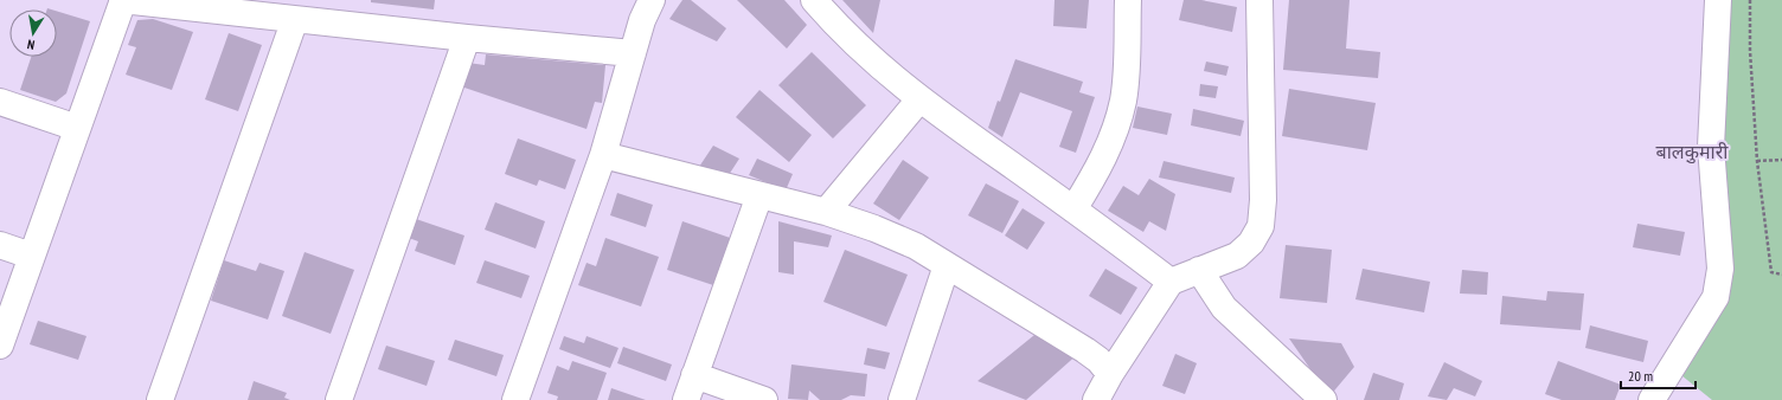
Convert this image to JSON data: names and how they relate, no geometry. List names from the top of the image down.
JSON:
{
  "districts": ["बालकुमारी"],
  "scale_bar": "20 m",
  "north": "bottom"
}
